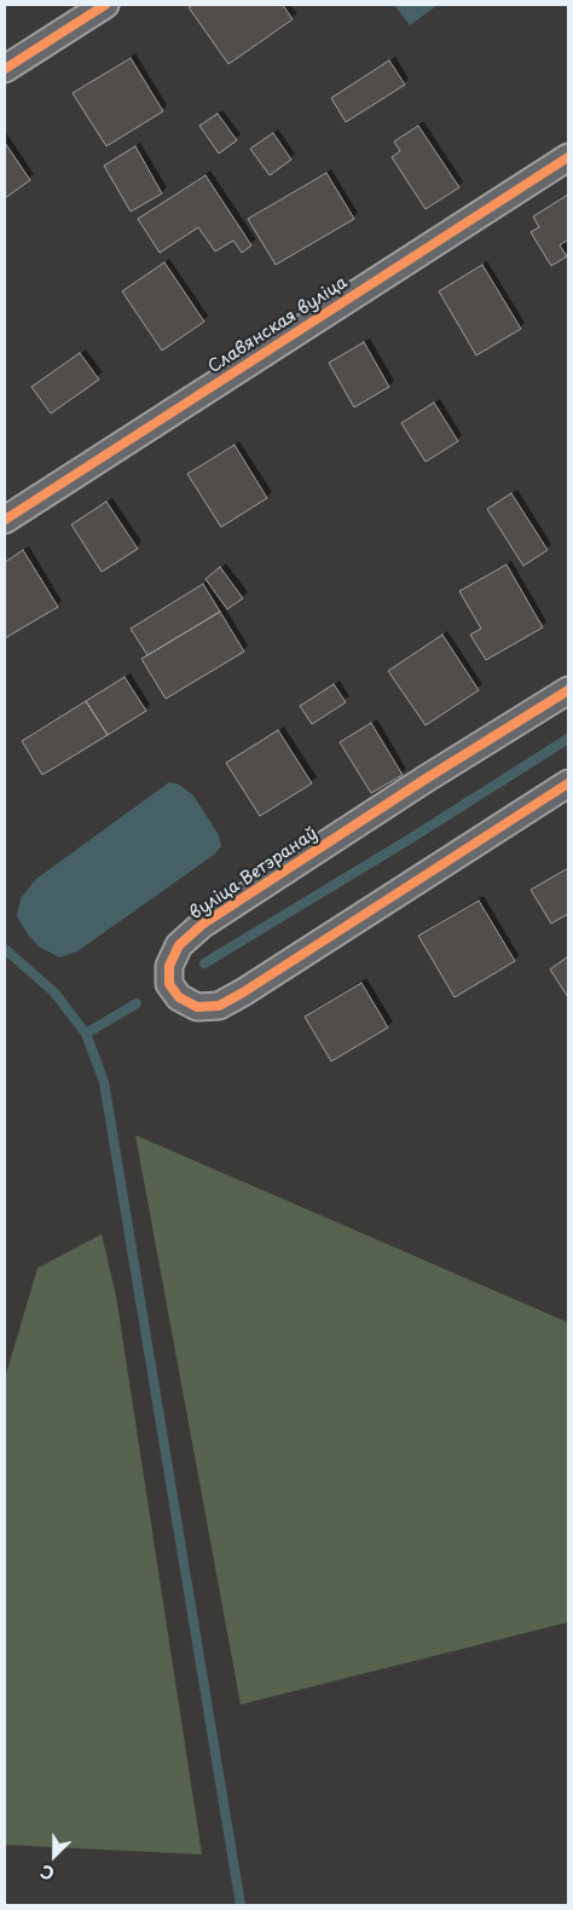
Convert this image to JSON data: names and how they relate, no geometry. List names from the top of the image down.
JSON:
{
  "streets": {
    "street": ["Славянская вуліца", "вуліца Ветэранаў"]
  },
  "north": "bottom left"
}
